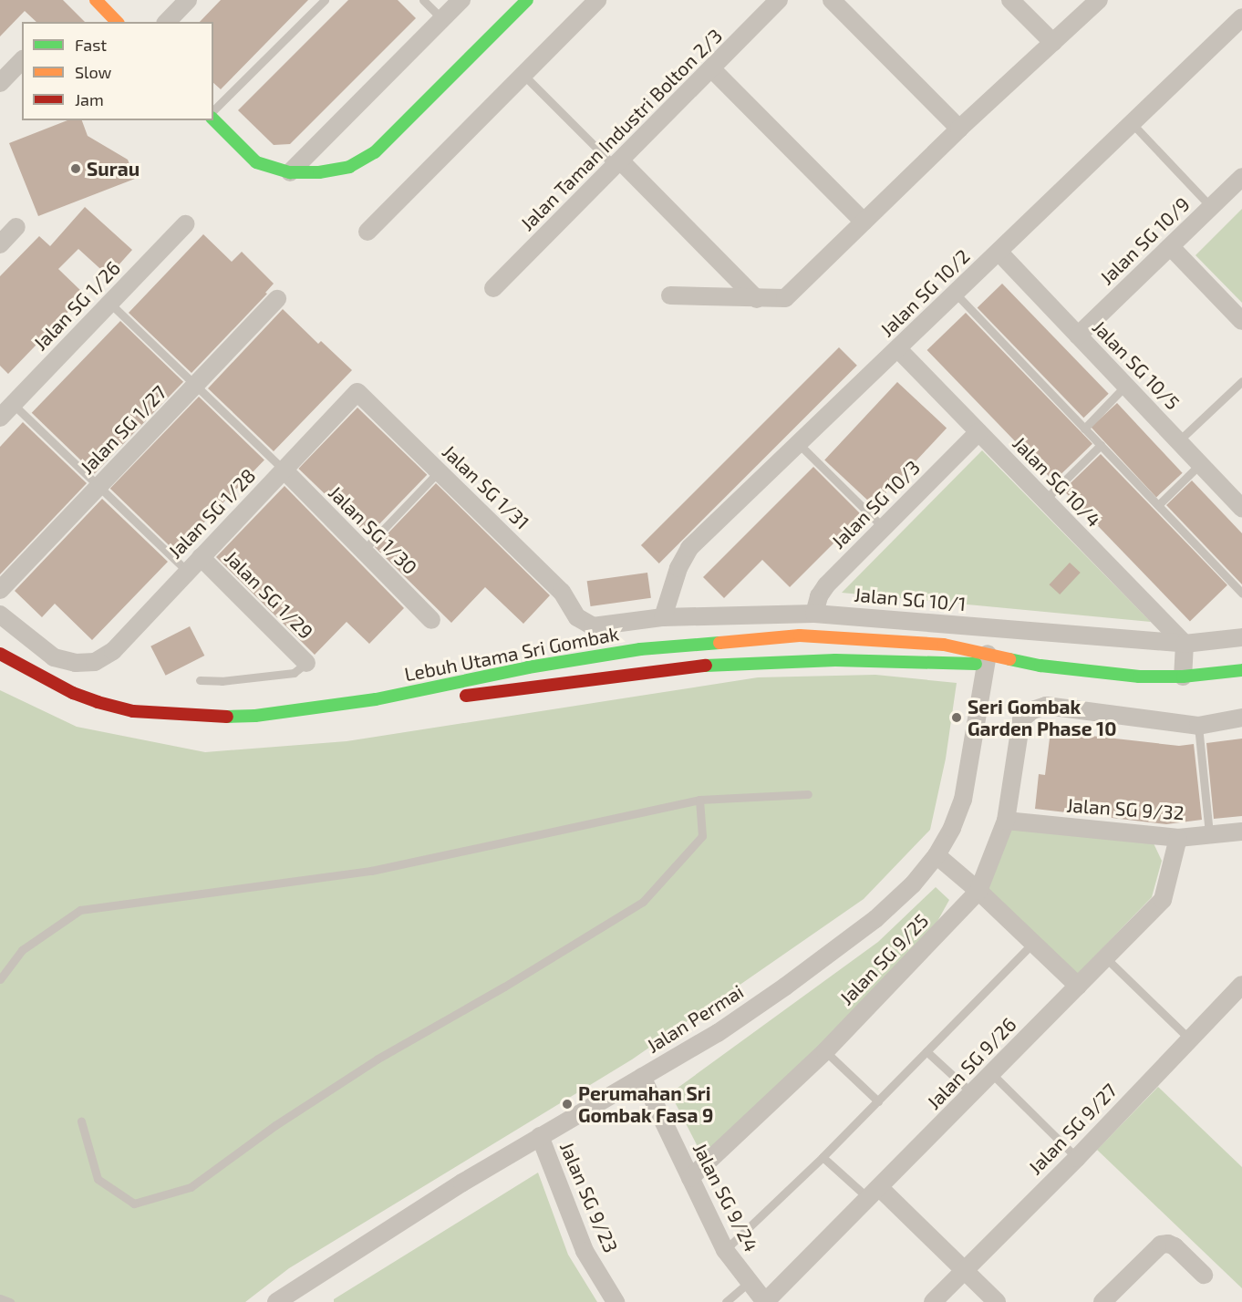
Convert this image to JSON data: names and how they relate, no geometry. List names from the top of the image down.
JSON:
{
  "streets": {
    "street": [
      "Jalan Taman Industri Bolton 2/3",
      "Jalan SG 10/9",
      "Jalan SG 10/2",
      "Jalan SG 1/26",
      "Jalan SG 10/5",
      "Jalan SG 1/27",
      "Jalan SG 10/4",
      "Jalan SG 1/31",
      "Jalan SG 10/3",
      "Jalan SG 1/28",
      "Jalan SG 1/30",
      "Jalan SG 1/29",
      "Jalan SG 10/1",
      "Lebuh Utama Sri Gombak",
      "Jalan SG 9/32",
      "Jalan SG 9/25",
      "Jalan Permai",
      "Jalan SG 9/26",
      "Jalan SG 9/27",
      "Jalan SG 9/23",
      "Jalan SG 9/24"
    ]
  },
  "crossings": [
    ["Jalan SG 10/9", "Jalan SG 10/5"],
    ["Jalan SG 10/2", "Jalan SG 10/5"],
    ["Jalan SG 10/2", "Jalan SG 10/4"],
    ["Jalan SG 10/2", "Jalan SG 10/1"],
    ["Jalan SG 10/4", "Jalan SG 10/3"],
    ["Jalan SG 10/4", "Jalan SG 10/1"],
    ["Jalan SG 1/31", "Jalan SG 1/28"],
    ["Jalan SG 1/31", "Jalan SG 10/1"],
    ["Jalan SG 10/3", "Jalan SG 10/1"],
    ["Jalan SG 1/28", "Jalan SG 1/30"],
    ["Jalan SG 1/28", "Jalan SG 1/29"],
    ["Lebuh Utama Sri Gombak", "Jalan Permai"],
    ["Jalan SG 9/32", "Jalan SG 9/25"],
    ["Jalan SG 9/32", "Jalan SG 9/26"],
    ["Jalan SG 9/25", "Jalan SG 9/24"],
    ["Jalan Permai", "Jalan SG 9/23"],
    ["Jalan Permai", "Jalan SG 9/24"],
    ["Jalan SG 9/26", "Jalan SG 9/24"]
  ],
  "places": ["Surau", "Seri Gombak Garden Phase 10", "Perumahan Sri Gombak Fasa 9"],
  "legend": ["Fast", "Slow", "Jam"]
}
